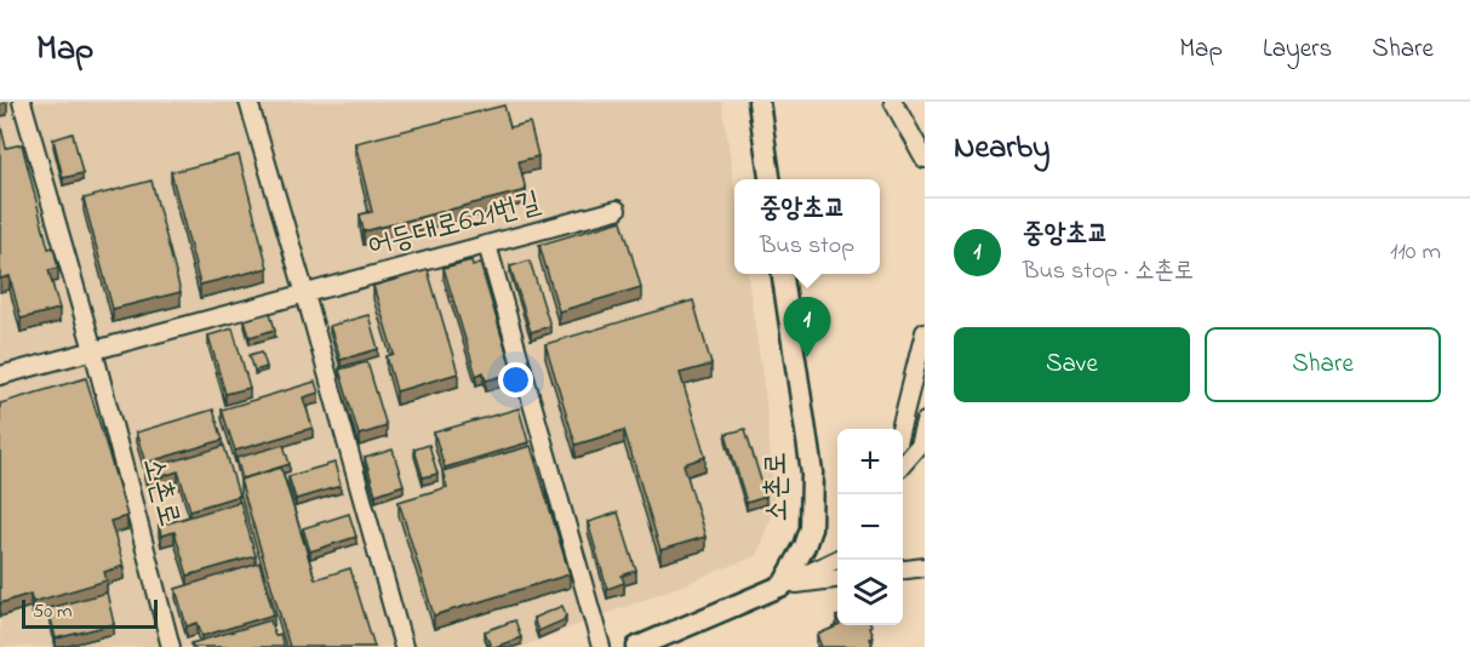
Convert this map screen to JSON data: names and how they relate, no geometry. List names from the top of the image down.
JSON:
{
  "streets": {
    "street": ["어등대로621번길", "소촌로"]
  },
  "crossings": [
    ["어등대로621번길", "소촌로"]
  ],
  "scale_bar": "50 m",
  "page": {
    "header": "Map",
    "nav": ["Map", "Layers", "Share"],
    "heading": "Nearby",
    "popup": ["중앙초교", "Bus stop"],
    "list": [
      {
        "mark": "1",
        "name": "중앙초교",
        "note": "Bus stop · 소촌로",
        "value": "110 m"
      }
    ],
    "pins": "1",
    "buttons": ["Save", "Share"],
    "map_buttons": ["+", "−"],
    "scale": "50 m"
  }
}
